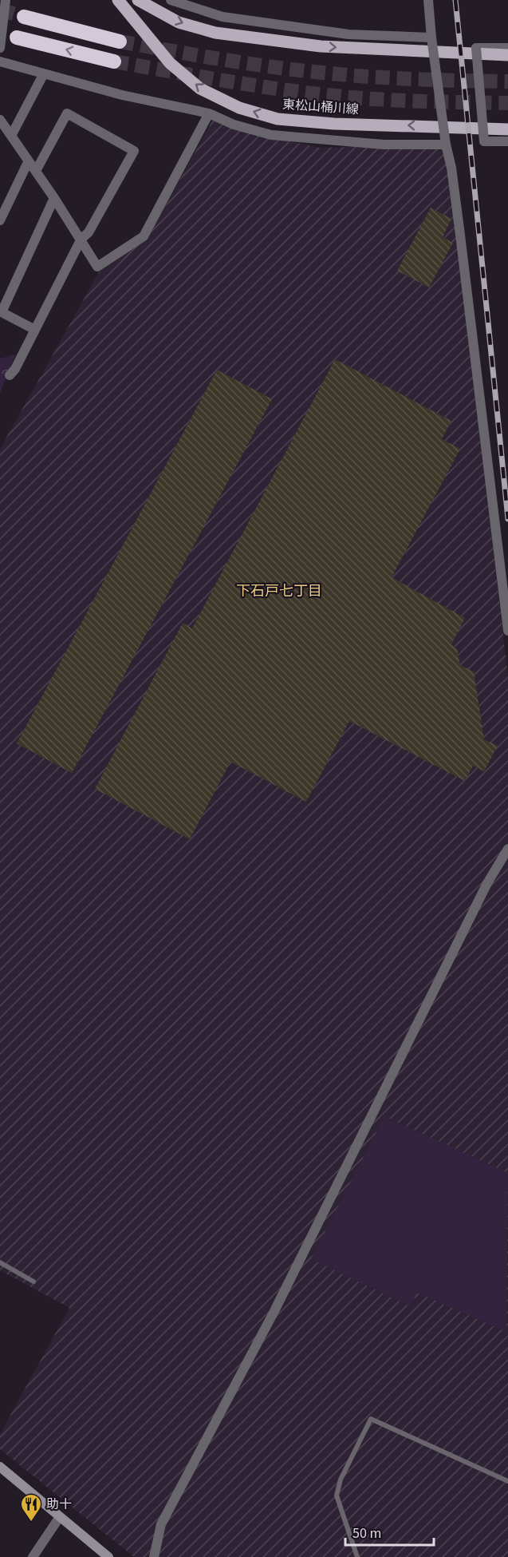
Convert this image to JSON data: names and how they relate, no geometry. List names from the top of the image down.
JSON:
{
  "streets": {
    "main road": ["東松山桶川線"]
  },
  "districts": ["下石戸七丁目"],
  "places": {
    "restaurant": ["助十"]
  },
  "scale_bar": "50 m"
}
